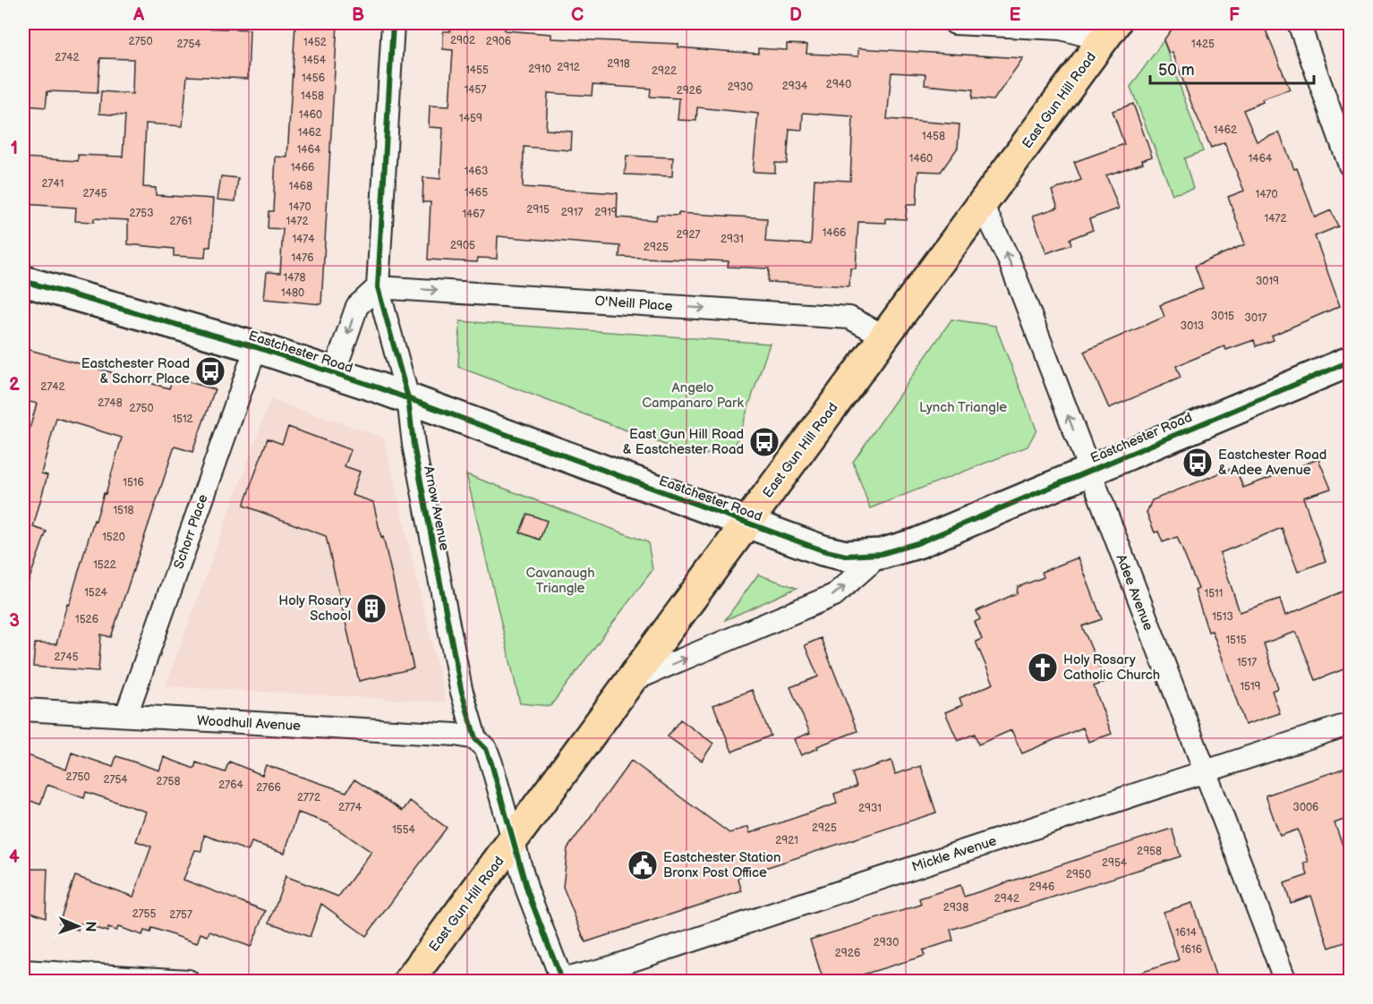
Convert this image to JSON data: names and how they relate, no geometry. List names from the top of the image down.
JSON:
{
  "streets": {
    "main road": ["East Gun Hill Road", "Eastchester Road"],
    "street": [
      "O'Neill Place",
      "Arnow Avenue",
      "Schorr Place",
      "Adee Avenue",
      "Woodhull Avenue",
      "Mickle Avenue"
    ]
  },
  "crossings": [
    ["East Gun Hill Road", "O'Neill Place"],
    ["East Gun Hill Road", "Eastchester Road"],
    ["East Gun Hill Road", "Arnow Avenue"],
    ["East Gun Hill Road", "Adee Avenue"],
    ["O'Neill Place", "Arnow Avenue"],
    ["Eastchester Road", "Arnow Avenue"],
    ["Eastchester Road", "Schorr Place"],
    ["Eastchester Road", "Adee Avenue"],
    ["Arnow Avenue", "Woodhull Avenue"],
    ["Arnow Avenue", "Mickle Avenue"],
    ["Schorr Place", "Woodhull Avenue"],
    ["Adee Avenue", "Mickle Avenue"]
  ],
  "one_way": ["O'Neill Place"],
  "parks": ["Angelo Campanaro Park", "Lynch Triangle", "Cavanaugh Triangle"],
  "places": {
    "bus stop": ["Eastchester Road & Schorr Place", "East Gun Hill Road & Eastchester Road", "Eastchester Road & Adee Avenue"],
    "building": ["Holy Rosary School"],
    "church": ["Holy Rosary Catholic Church"],
    "public building": ["Eastchester Station Bronx Post Office"]
  },
  "house_numbers": [
    "2902",
    "2750",
    "2906",
    "1452",
    "2754",
    "1425",
    "2742",
    "1454",
    "2918",
    "2912",
    "2910",
    "1455",
    "2922",
    "1456",
    "2940",
    "2934",
    "2930",
    "1457",
    "2926",
    "1458",
    "1460",
    "1459",
    "1462",
    "1462",
    "1458",
    "1464",
    "1460",
    "1464",
    "1466",
    "1463",
    "2741",
    "1468",
    "1465",
    "2745",
    "1470",
    "1470",
    "2915",
    "2917",
    "2919",
    "2753",
    "1467",
    "1472",
    "2761",
    "1472",
    "1466",
    "2927",
    "1474",
    "2931",
    "2905",
    "2925",
    "1476",
    "1478",
    "3019",
    "1480",
    "3015",
    "3017",
    "3013",
    "2742",
    "2748",
    "2750",
    "1512",
    "1516",
    "1518",
    "1520",
    "1522",
    "1524",
    "1511",
    "1513",
    "1526",
    "1515",
    "2745",
    "1517",
    "1519",
    "2750",
    "2754",
    "2758",
    "2764",
    "2766",
    "2772",
    "2774",
    "3006",
    "2931",
    "2925",
    "1554",
    "2921",
    "2958",
    "2954",
    "2950",
    "2946",
    "2942",
    "2938",
    "2755",
    "2757",
    "1614",
    "2930",
    "1616",
    "2926"
  ],
  "scale_bar": "50 m",
  "north": "right",
  "grid": {
    "columns": [
      "A",
      "B",
      "C",
      "D",
      "E",
      "F"
    ],
    "rows": [
      "1",
      "2",
      "3",
      "4"
    ]
  }
}
